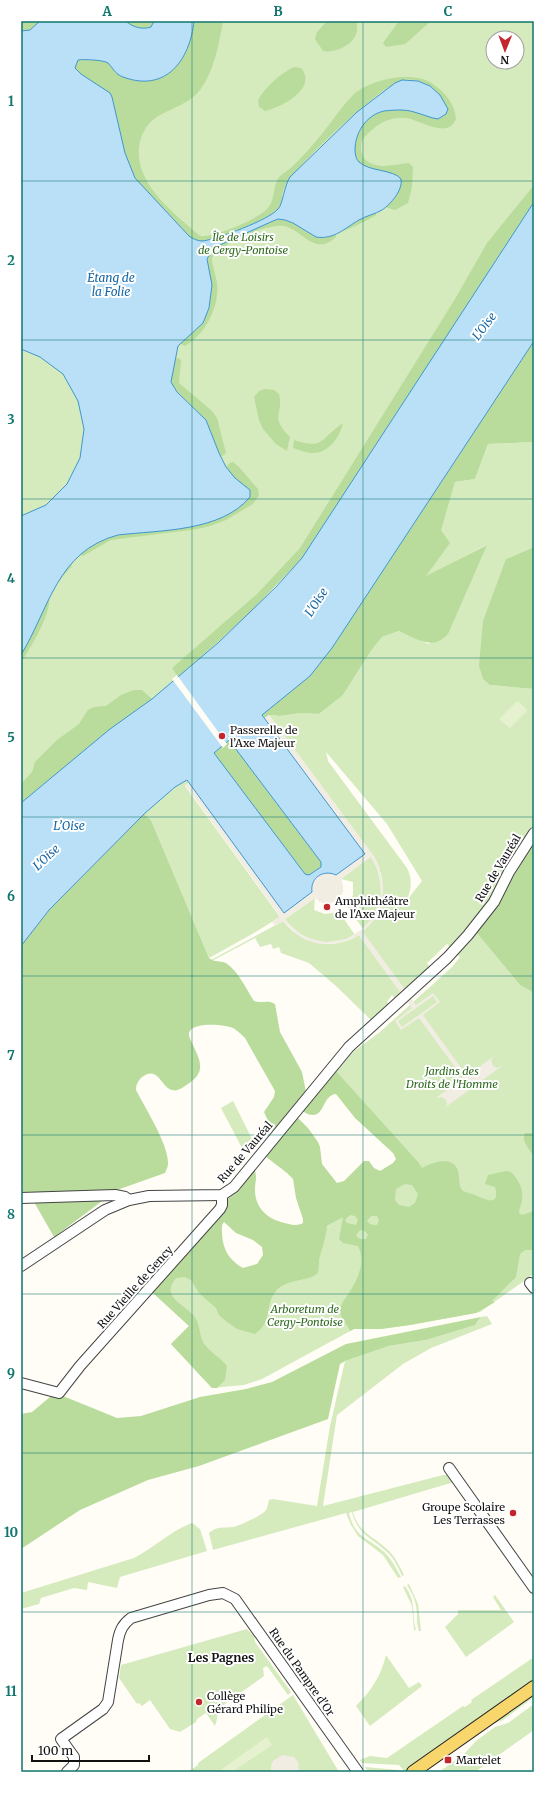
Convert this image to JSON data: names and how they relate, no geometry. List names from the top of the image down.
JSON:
{
  "streets": {
    "street": ["Rue de Vauréal", "Rue Vieille de Gency", "Rue du Pampre d'Or"]
  },
  "crossings": [
    ["Rue de Vauréal", "Rue Vieille de Gency"]
  ],
  "districts": ["Les Pagnes"],
  "water": ["Étang de la Folie", "L'Oise", "L’Oise"],
  "parks": ["Île de Loisirs de Cergy-Pontoise", "Jardins des Droits de l'Homme", "Arboretum de Cergy‐Pontoise"],
  "places": {
    "other": [
      "Passerelle de l’Axe Majeur",
      "Amphithéâtre de l'Axe Majeur",
      "Groupe Scolaire Les Terrasses",
      "Collège Gérard Philipe"
    ],
    "transit": ["Martelet"]
  },
  "scale_bar": "100 m",
  "north": "bottom",
  "grid": {
    "columns": ["A", "B", "C"],
    "rows": [
      "1",
      "2",
      "3",
      "4",
      "5",
      "6",
      "7",
      "8",
      "9",
      "10",
      "11"
    ]
  }
}
